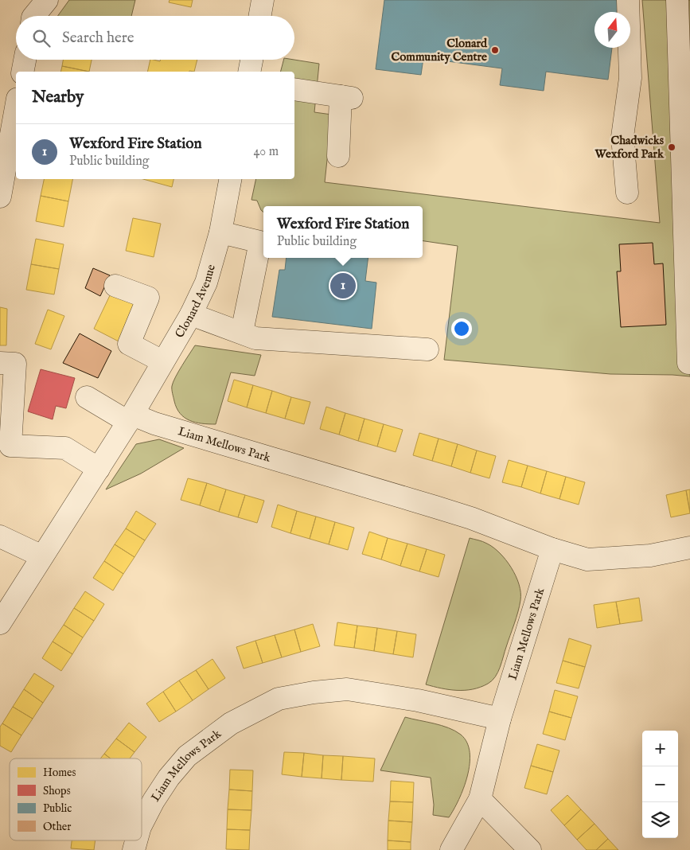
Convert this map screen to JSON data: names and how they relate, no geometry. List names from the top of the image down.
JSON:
{
  "streets": {
    "street": ["Clonard Avenue", "Liam Mellows Park"]
  },
  "crossings": [
    ["Clonard Avenue", "Liam Mellows Park"]
  ],
  "places": ["Clonard Community Centre", "Chadwicks Wexford Park"],
  "legend": [
    "Homes",
    "Shops",
    "Public",
    "Other"
  ],
  "north": "top",
  "page": {
    "search": "Search here",
    "heading": "Nearby",
    "list": [
      {
        "mark": "1",
        "name": "Wexford Fire Station",
        "note": "Public building",
        "value": "40 m"
      }
    ],
    "popup": ["Wexford Fire Station", "Public building"],
    "pins": "1",
    "map_buttons": ["+", "−"]
  }
}
